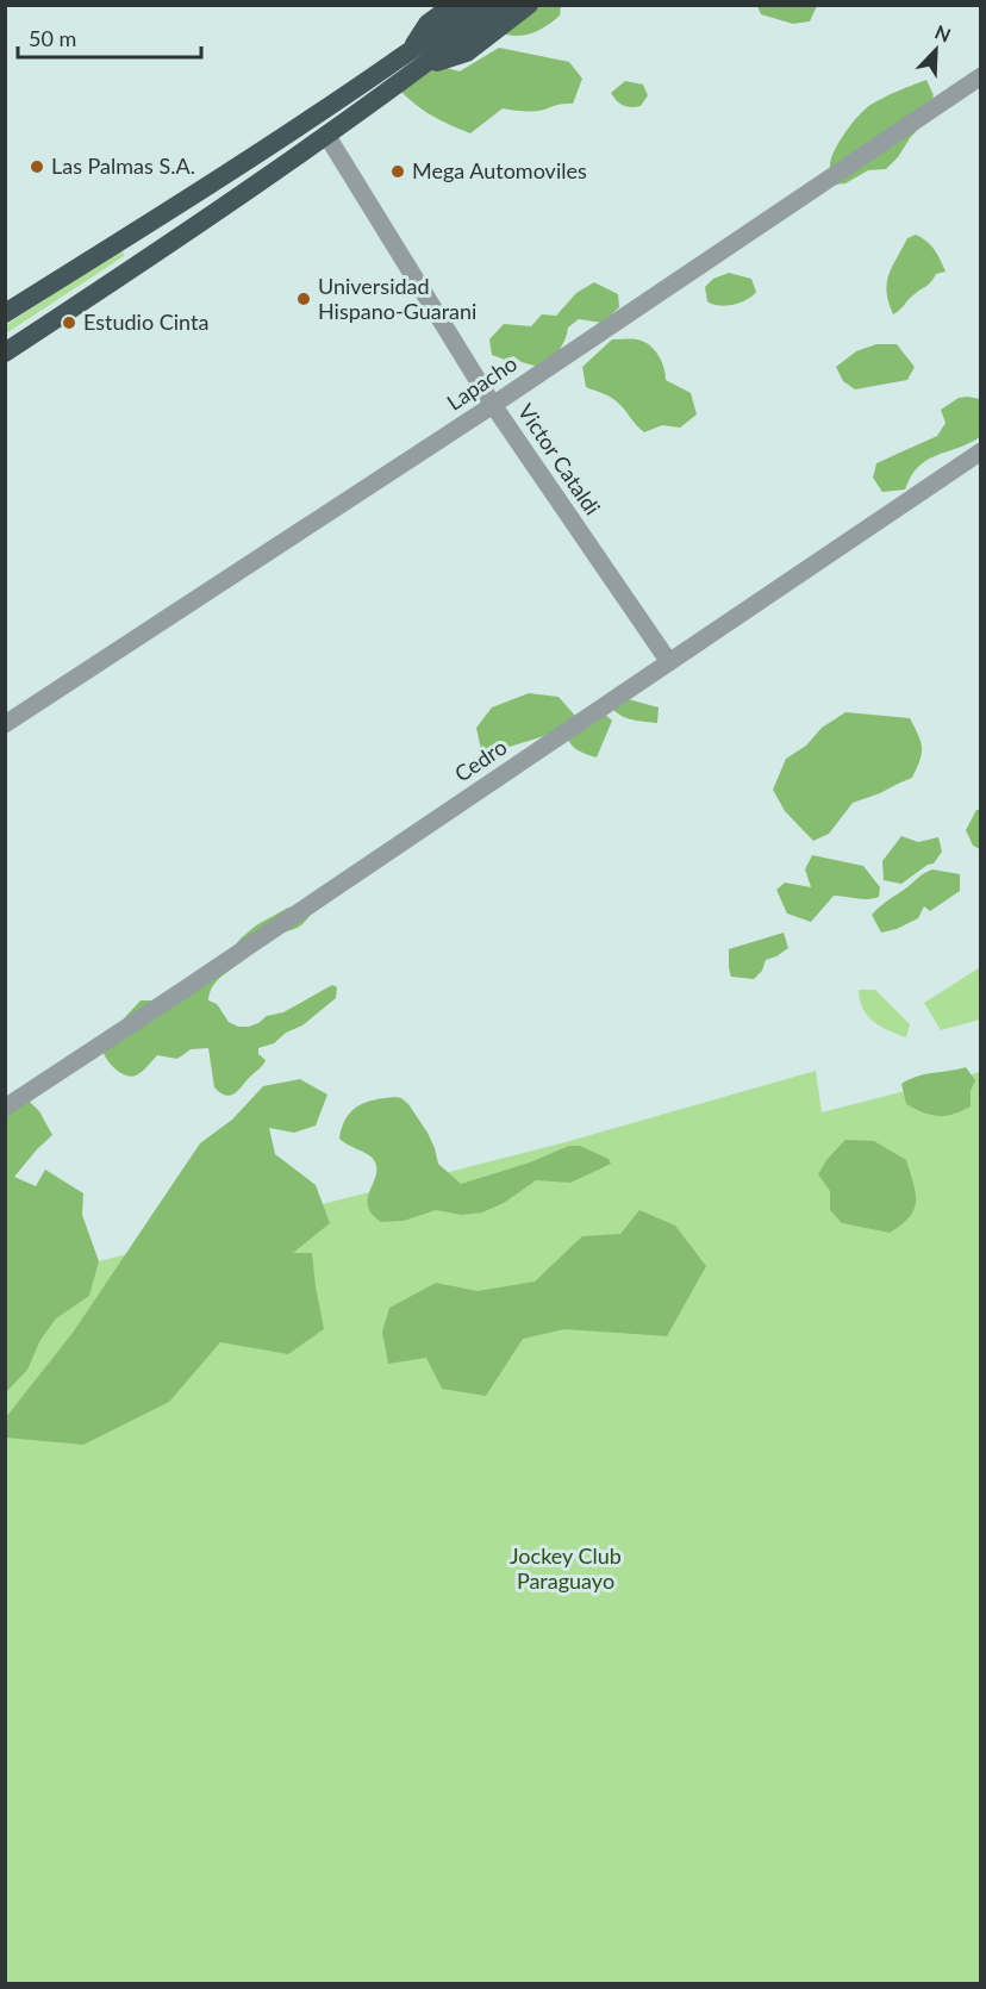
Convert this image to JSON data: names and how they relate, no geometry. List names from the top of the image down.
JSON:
{
  "streets": {
    "street": ["Lapacho", "Victor Cataldi", "Cedro"]
  },
  "crossings": [
    ["Lapacho", "Victor Cataldi"],
    ["Victor Cataldi", "Cedro"]
  ],
  "parks": ["Jockey Club Paraguayo"],
  "places": [
    "Las Palmas S.A.",
    "Mega Automoviles",
    "Universidad Hispano-Guarani",
    "Estudio Cinta"
  ],
  "scale_bar": "50 m",
  "north": "top right"
}
